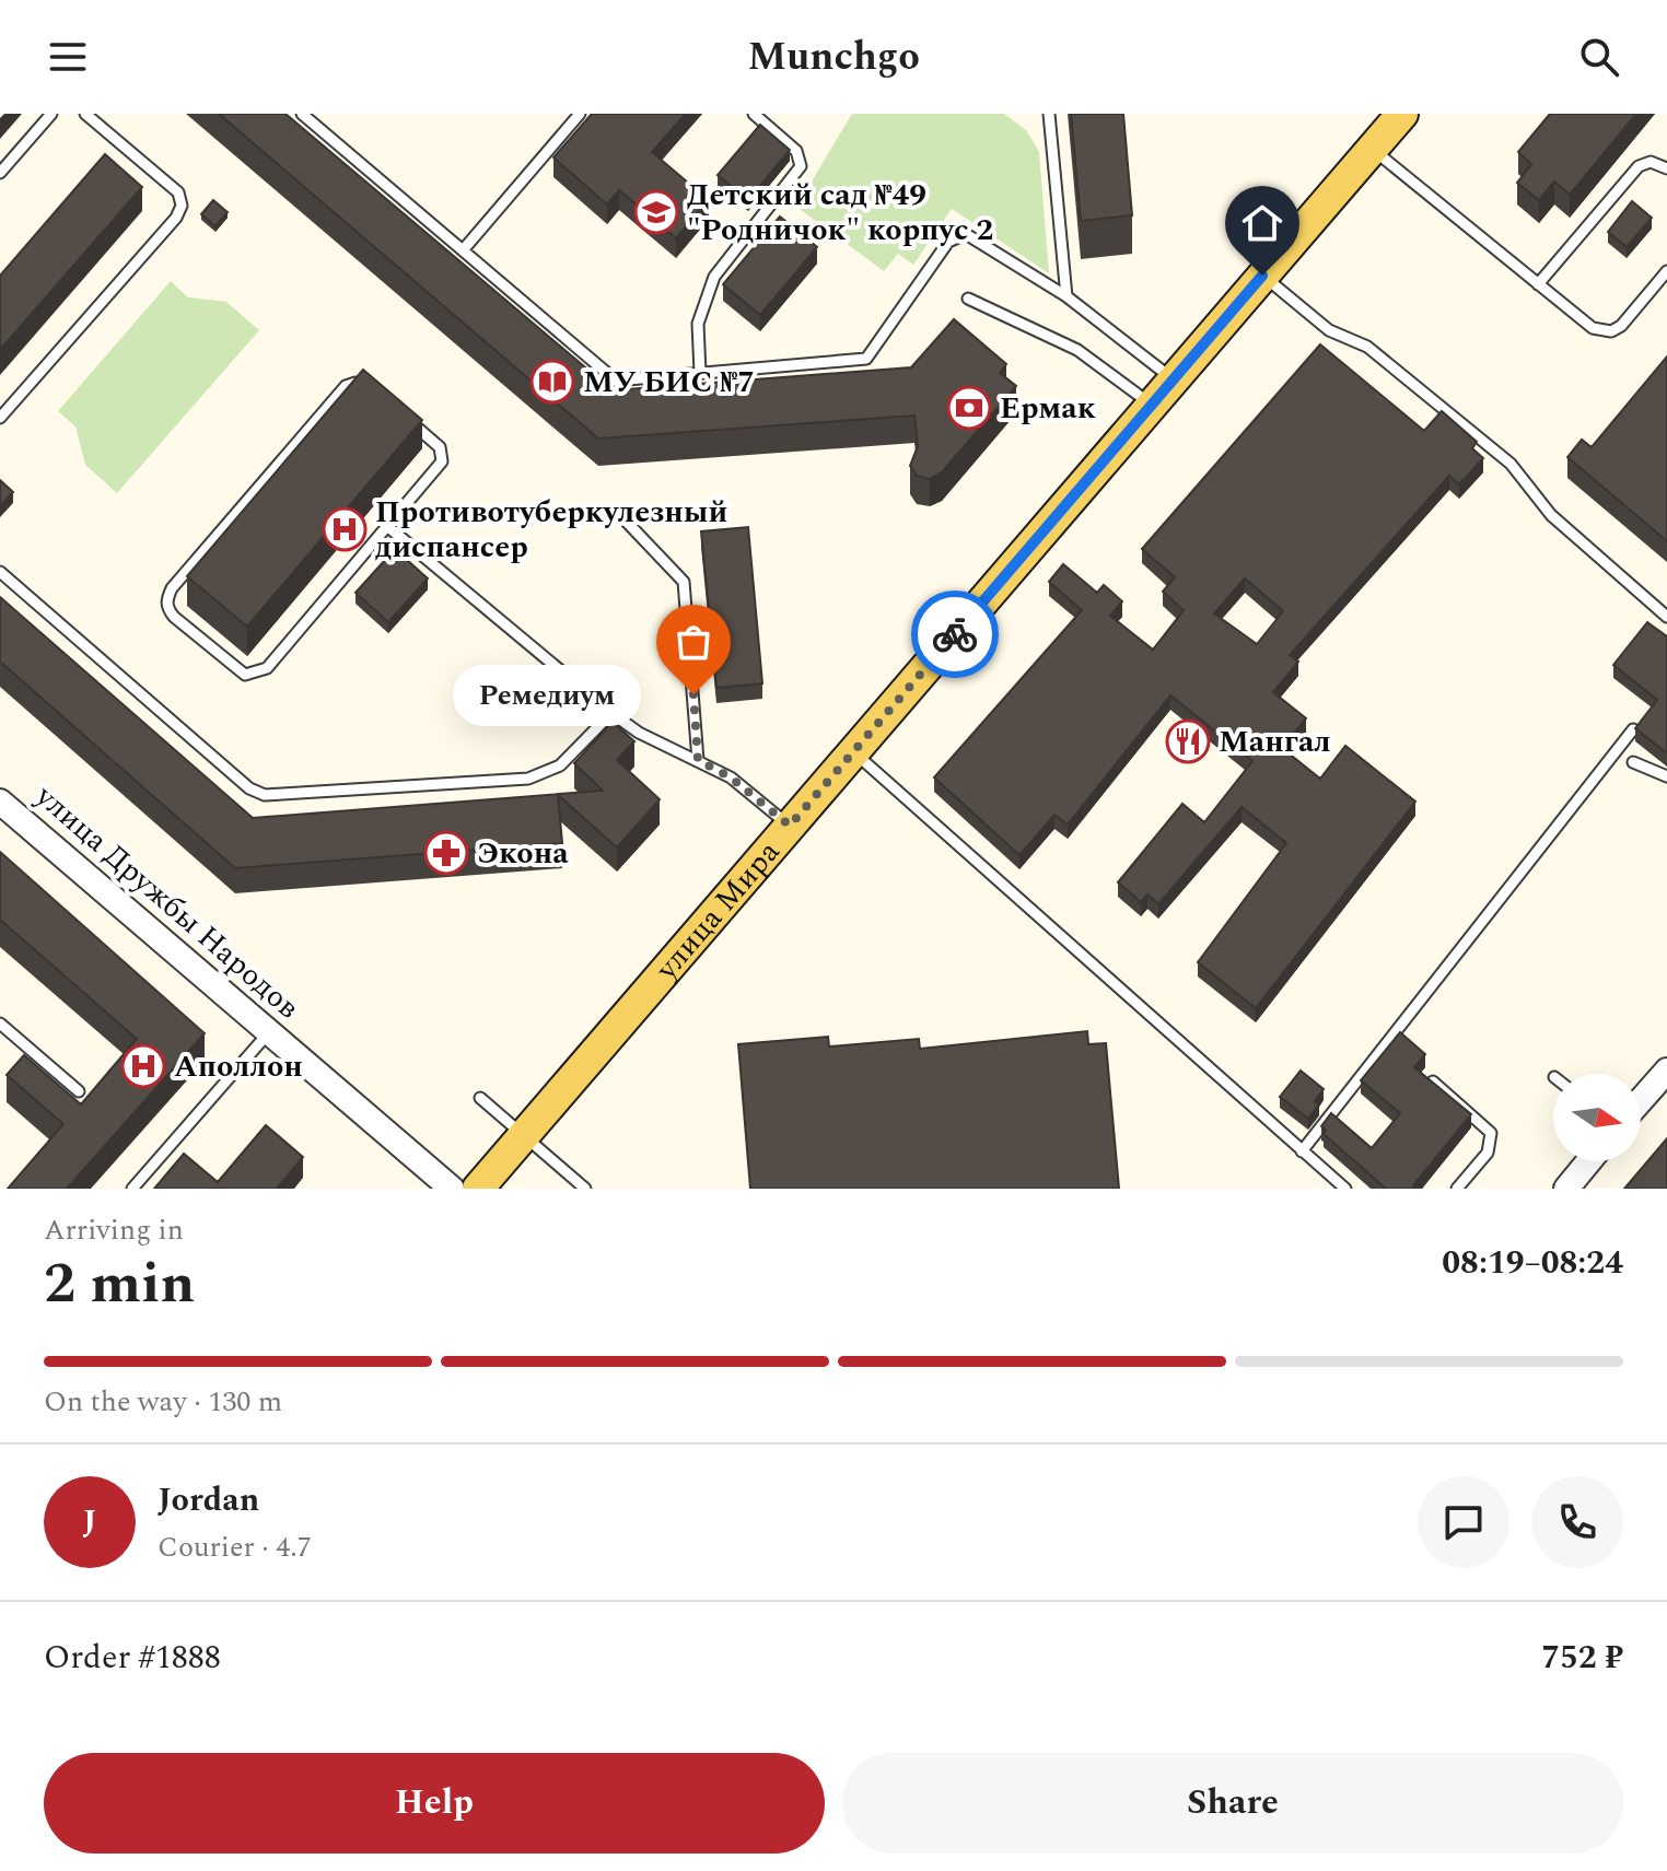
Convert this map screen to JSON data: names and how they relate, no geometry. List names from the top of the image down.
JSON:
{
  "streets": {
    "main road": ["улица Мира"],
    "street": ["улица Дружбы Народов"]
  },
  "places": {
    "school or university": ["Детский сад №49 \"Родничок\" корпус 2"],
    "library": ["МУ БИС №7"],
    "bank": ["Ермак"],
    "hospital": ["Противотуберкулезный диспансер", "Аполлон"],
    "other": ["Ремедиум"],
    "restaurant": ["Мангал"],
    "pharmacy": ["Экона"]
  },
  "north": "right",
  "page": {
    "header": "Munchgo",
    "bubble": "Ремедиум",
    "heading": ["2 min", "Arriving in", "08:19–08:24"],
    "panel": [
      "Jordan",
      "Courier · 4.7",
      "Order #1888",
      "752 ₽"
    ],
    "bar": "On the way · 130 m",
    "round": "J",
    "buttons": ["Help", "Share"]
  }
}
